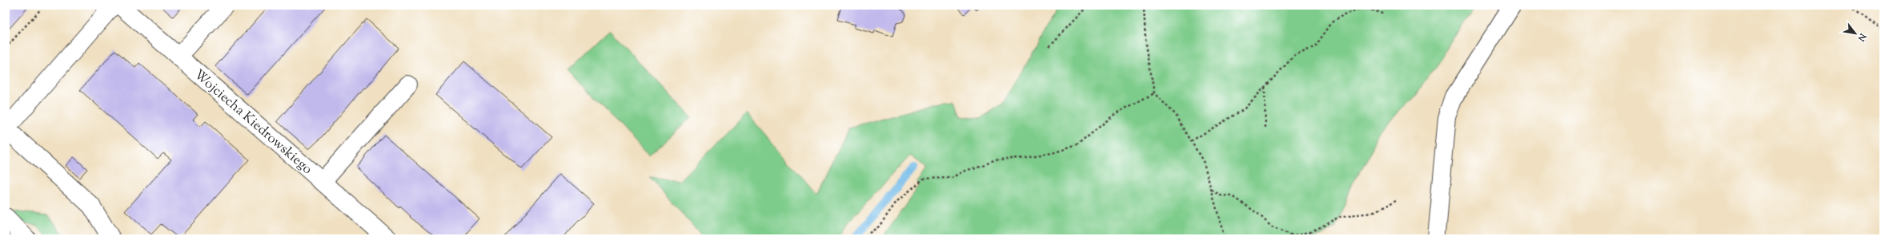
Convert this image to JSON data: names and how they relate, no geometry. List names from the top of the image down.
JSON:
{
  "streets": {
    "street": ["Wojciecha Kiedrowskiego"]
  },
  "north": "bottom right"
}
